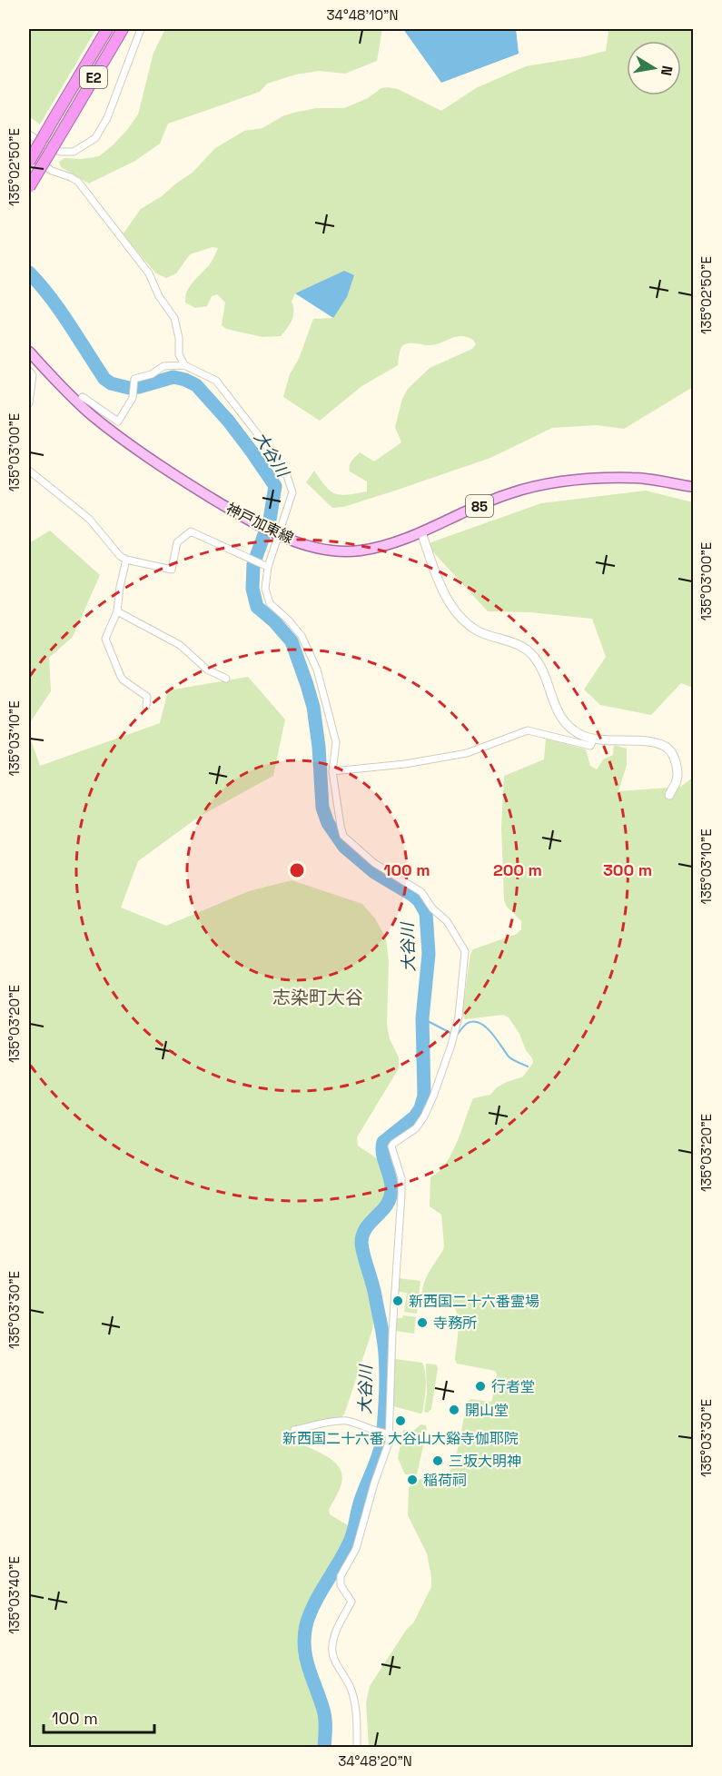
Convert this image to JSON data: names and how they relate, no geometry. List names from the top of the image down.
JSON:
{
  "streets": {
    "highway": ["E2"],
    "main road": ["85", "神戸加東線"]
  },
  "districts": ["志染町大谷"],
  "water": ["大谷川"],
  "places": [
    "新西国二十六番霊場",
    "寺務所",
    "行者堂",
    "開山堂",
    "新西国二十六番 大谷山大谿寺伽耶院",
    "三坂大明神",
    "稲荷祠"
  ],
  "scale_bar": "100 m",
  "north": "right",
  "coordinates": [
    "34°48'10\"N",
    "135°02'50\"E",
    "135°03'00\"E",
    "135°03'10\"E",
    "135°03'20\"E",
    "135°03'30\"E",
    "135°03'40\"E",
    "34°48'20\"N"
  ],
  "rings": ["100 m", "200 m", "300 m"]
}
